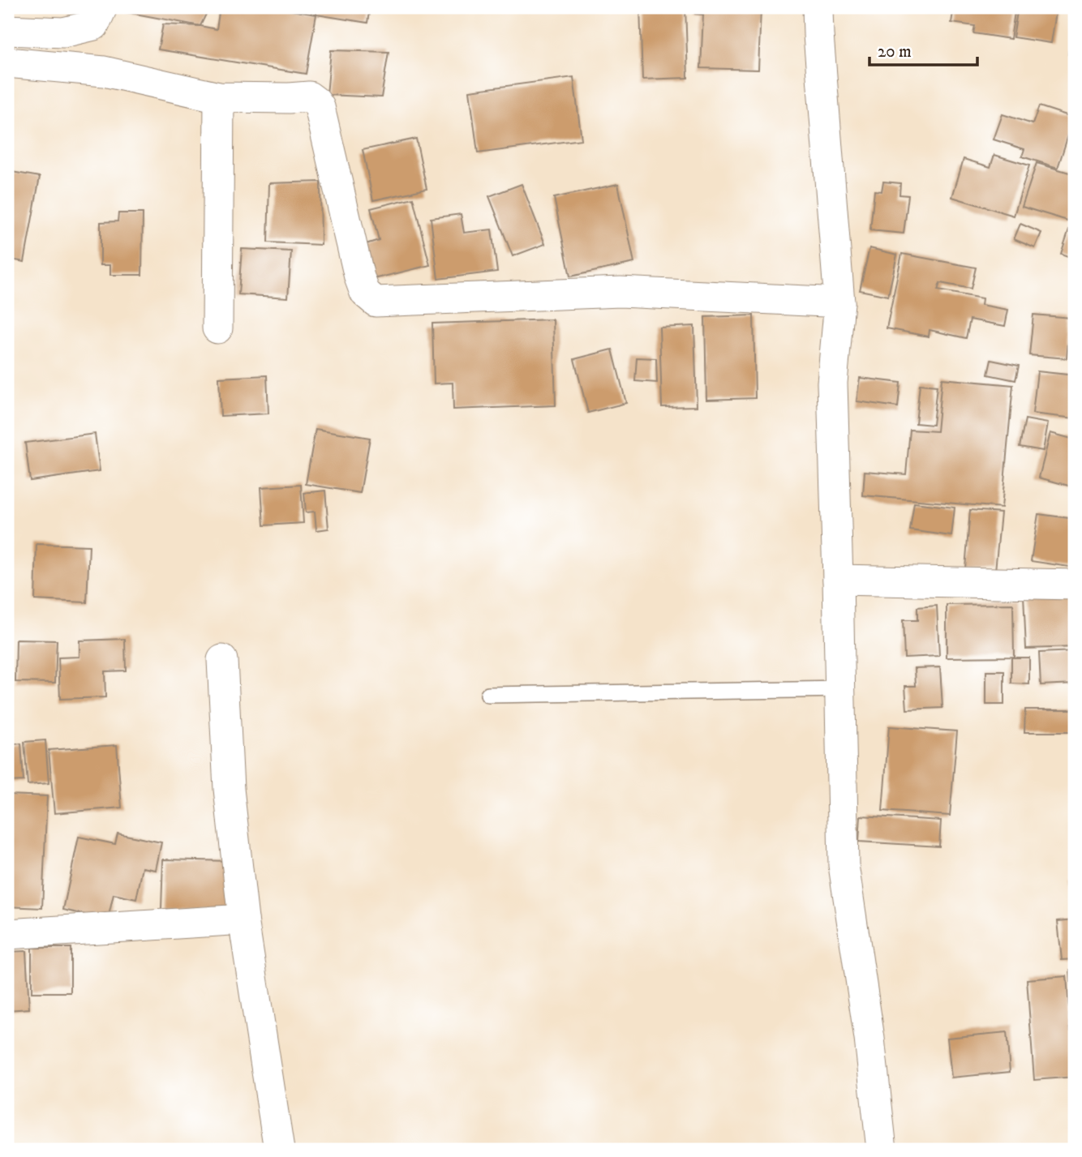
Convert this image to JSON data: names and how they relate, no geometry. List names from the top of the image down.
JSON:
{
  "scale_bar": "20 m"
}
